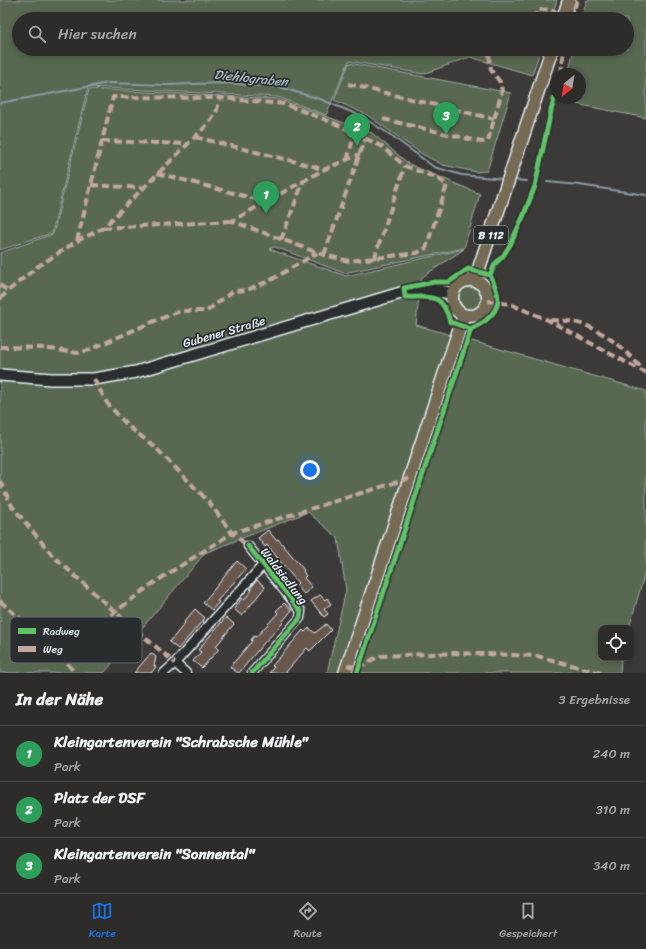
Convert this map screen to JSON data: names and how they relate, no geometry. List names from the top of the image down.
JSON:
{
  "streets": {
    "main road": ["B 112", "Gubener Straße"],
    "street": ["Waldsiedlung"]
  },
  "crossings": [
    ["B 112", "Gubener Straße"]
  ],
  "water": ["Diehlograben"],
  "legend": ["Radweg", "Weg"],
  "north": "bottom left",
  "page": {
    "search": "Hier suchen",
    "pins": ["3", "2", "1"],
    "heading": ["In der Nähe", "3 Ergebnisse"],
    "list": [
      {
        "mark": "1",
        "name": "Kleingartenverein \"Schrabsche Mühle\"",
        "note": "Park",
        "value": "240 m"
      },
      {
        "mark": "2",
        "name": "Platz der DSF",
        "note": "Park",
        "value": "310 m"
      },
      {
        "mark": "3",
        "name": "Kleingartenverein \"Sonnental\"",
        "note": "Park",
        "value": "340 m"
      }
    ],
    "nav": ["Karte", "Route", "Gespeichert"]
  }
}
